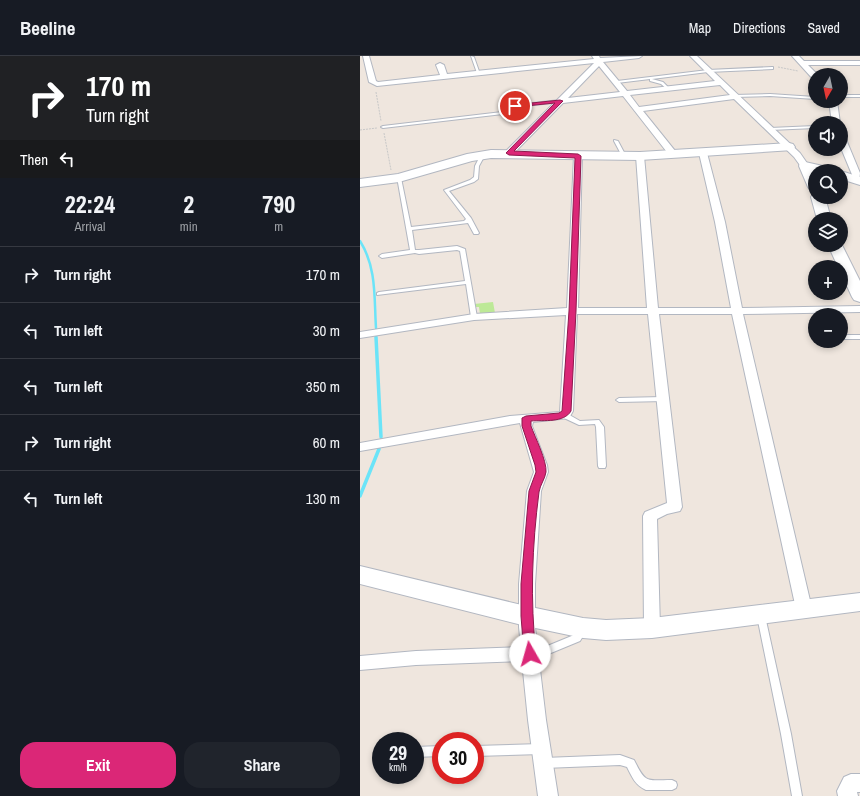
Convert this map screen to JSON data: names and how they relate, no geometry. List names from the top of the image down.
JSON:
{
  "north": "bottom",
  "page": {
    "header": "Beeline",
    "nav": ["Map", "Directions", "Saved"],
    "turn": ["170 m", "Turn right"],
    "map_buttons": ["+", "−"],
    "then": "Then",
    "eta": [
      "22:24",
      "Arrival",
      "2",
      "min",
      "790",
      "m"
    ],
    "list": [
      {
        "name": "Turn right",
        "value": "170 m"
      },
      {
        "name": "Turn left",
        "value": "30 m"
      },
      {
        "name": "Turn left",
        "value": "350 m"
      },
      {
        "name": "Turn right",
        "value": "60 m"
      },
      {
        "name": "Turn left",
        "value": "130 m"
      }
    ],
    "speed": "29 km/h",
    "limit": "30",
    "buttons": ["Exit", "Share"]
  }
}
